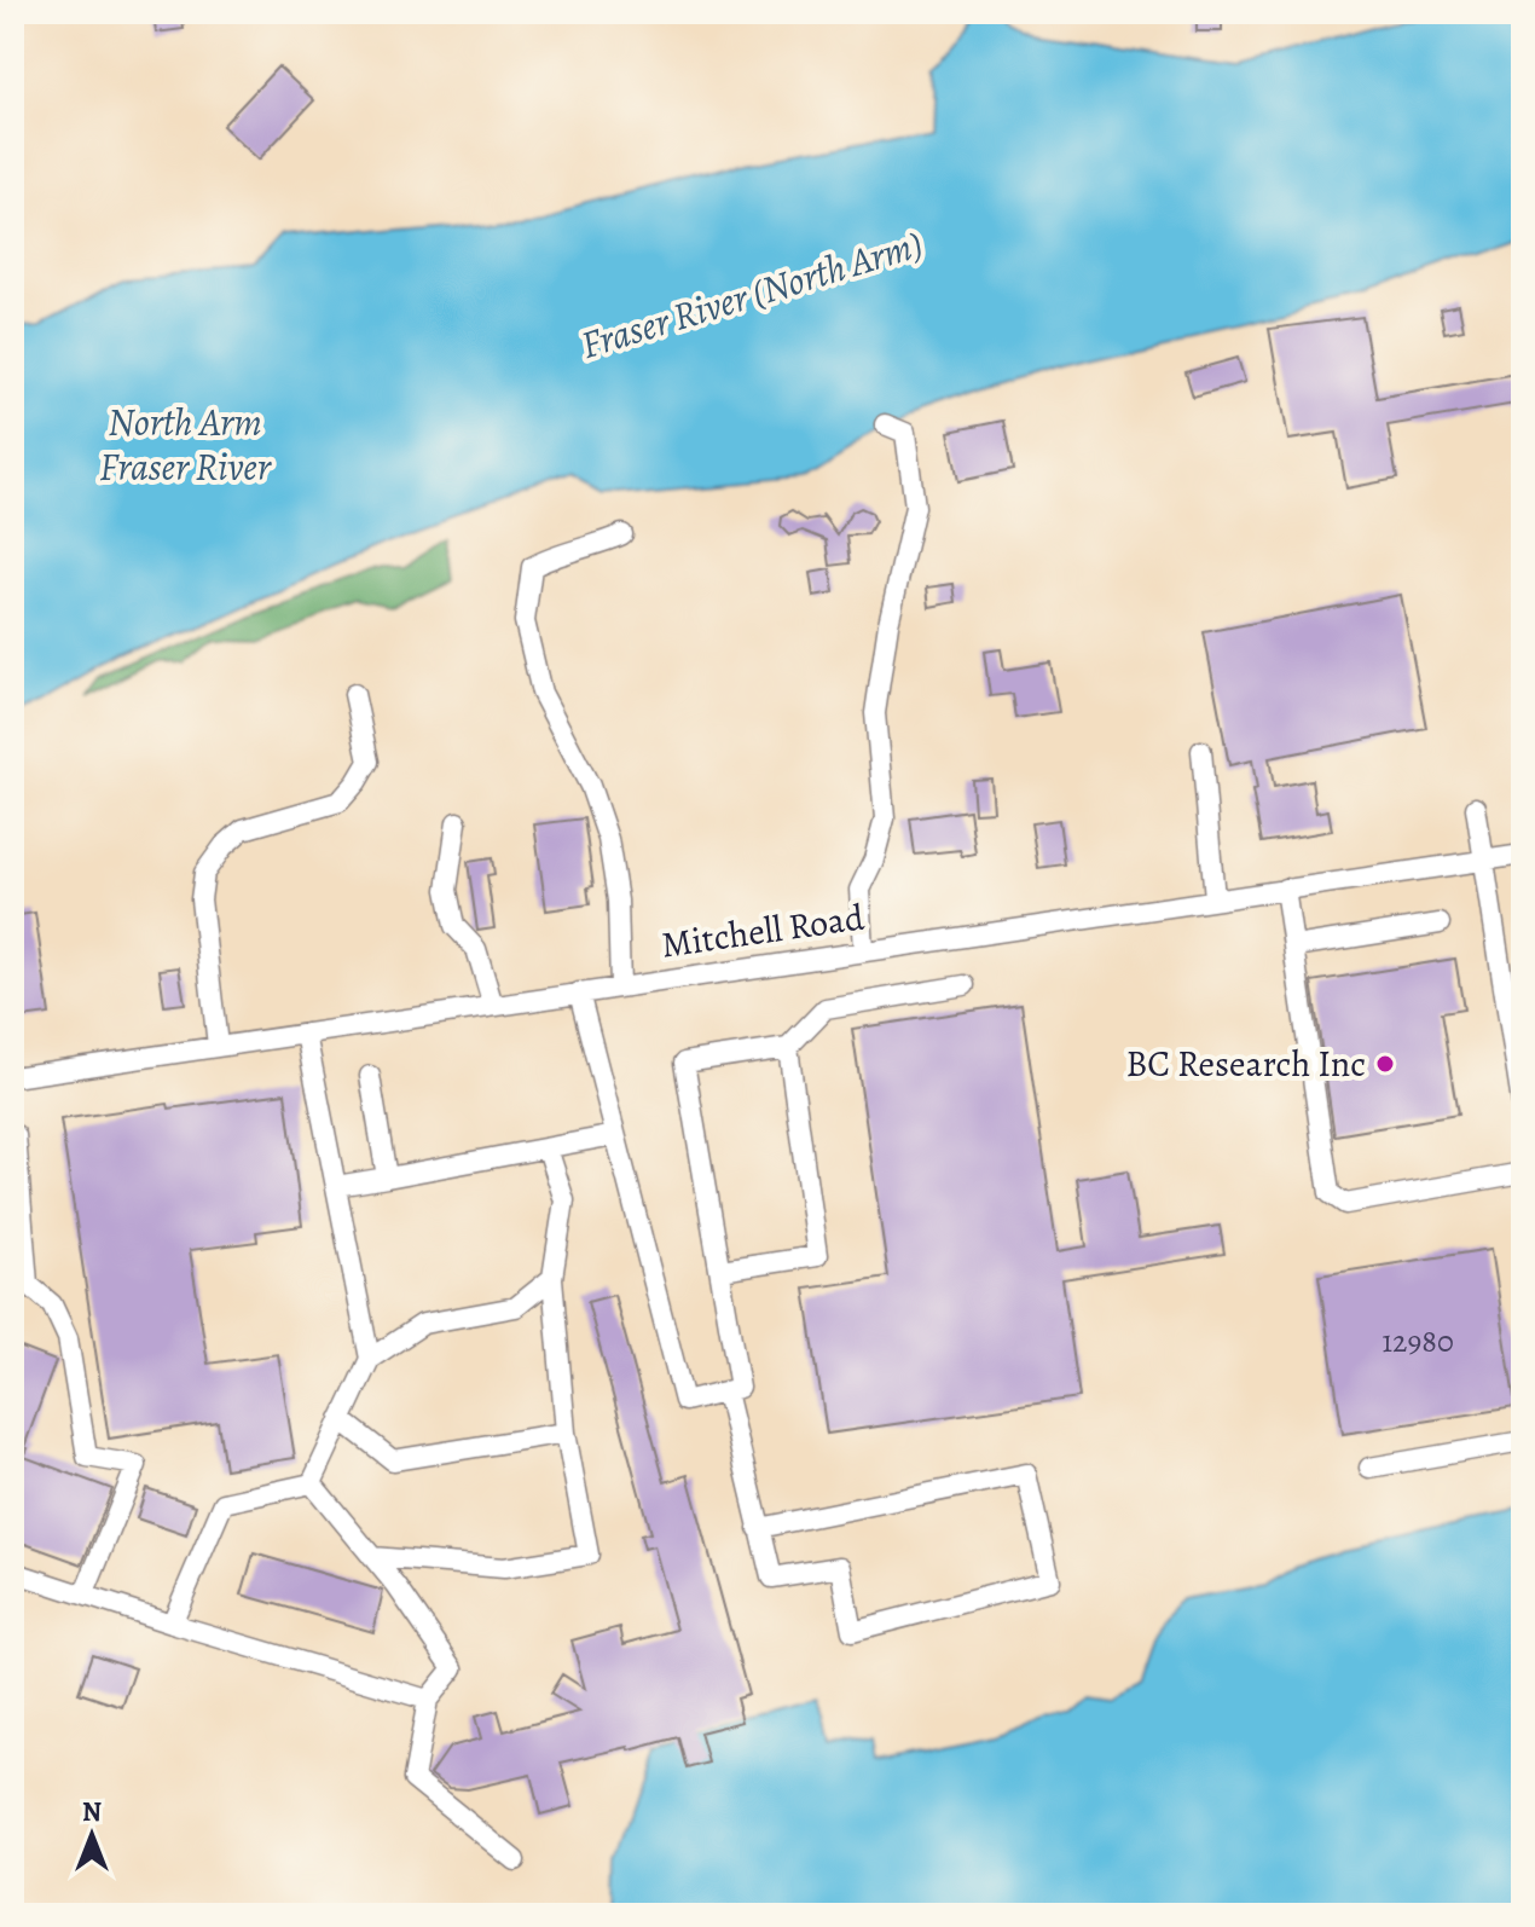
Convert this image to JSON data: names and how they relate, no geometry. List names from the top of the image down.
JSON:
{
  "streets": {
    "street": ["Mitchell Road"]
  },
  "water": ["Fraser River (North Arm)", "North Arm Fraser River"],
  "places": ["BC Research Inc"],
  "house_numbers": ["12980"],
  "north": "top"
}
